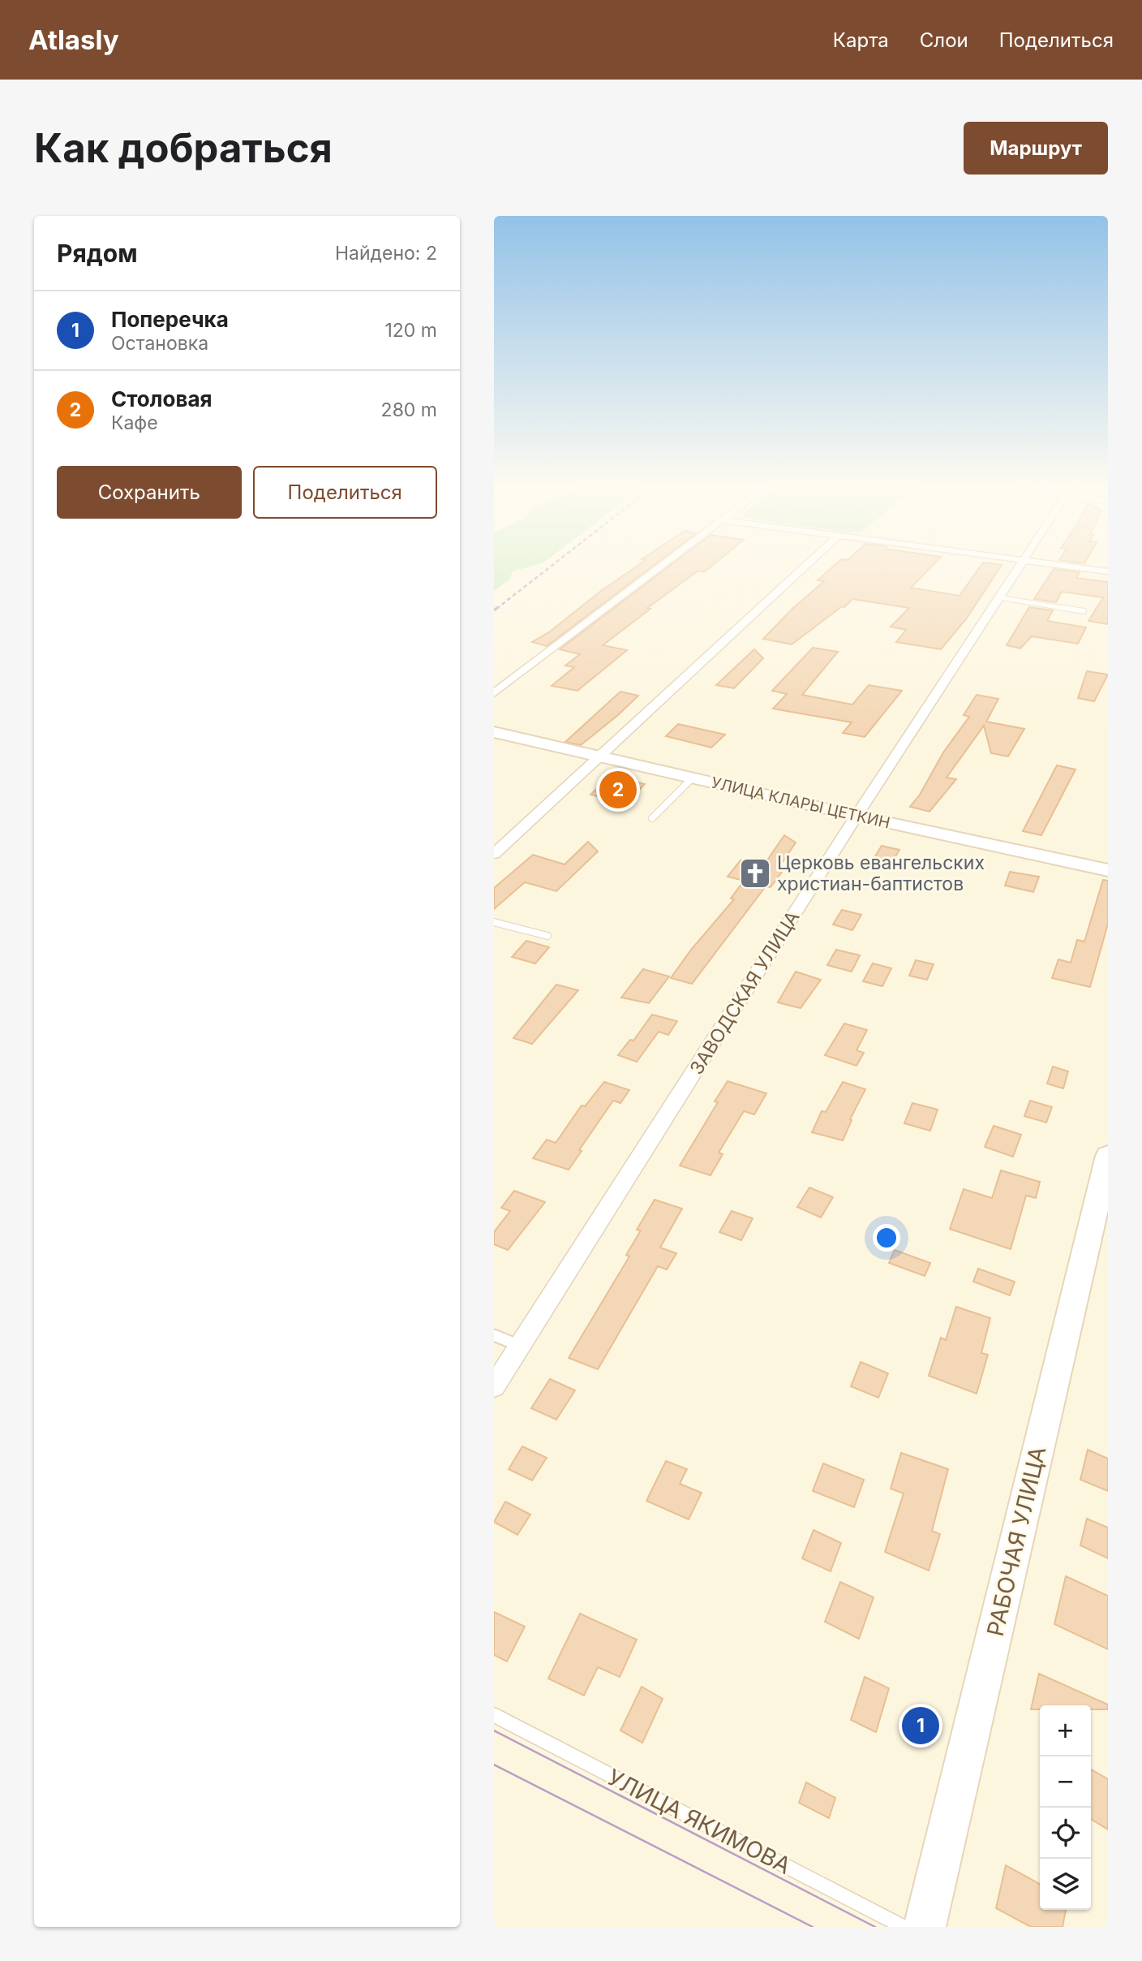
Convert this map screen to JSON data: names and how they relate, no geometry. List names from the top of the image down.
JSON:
{
  "streets": {
    "street": ["УЛИЦА КЛАРЫ ЦЕТКИН", "ЗАВОДСКАЯ УЛИЦА", "РАБОЧАЯ УЛИЦА"],
    "lane": ["УЛИЦА ЯКИМОВА"]
  },
  "crossings": [
    ["УЛИЦА КЛАРЫ ЦЕТКИН", "ЗАВОДСКАЯ УЛИЦА"]
  ],
  "places": {
    "church": ["Церковь евангельских христиан-баптистов"]
  },
  "page": {
    "header": "Atlasly",
    "nav": ["Карта", "Слои", "Поделиться"],
    "buttons": [
      "Маршрут",
      ["Сохранить", "Поделиться"]
    ],
    "title": "Как добраться",
    "heading": ["Рядом", "Найдено: 2"],
    "list": [
      {
        "mark": "1",
        "name": "Поперечка",
        "note": "Остановка",
        "value": "120 m"
      },
      {
        "mark": "2",
        "name": "Столовая",
        "note": "Кафе",
        "value": "280 m"
      }
    ],
    "pins": ["2", "1"],
    "map_buttons": ["+", "−"]
  }
}
